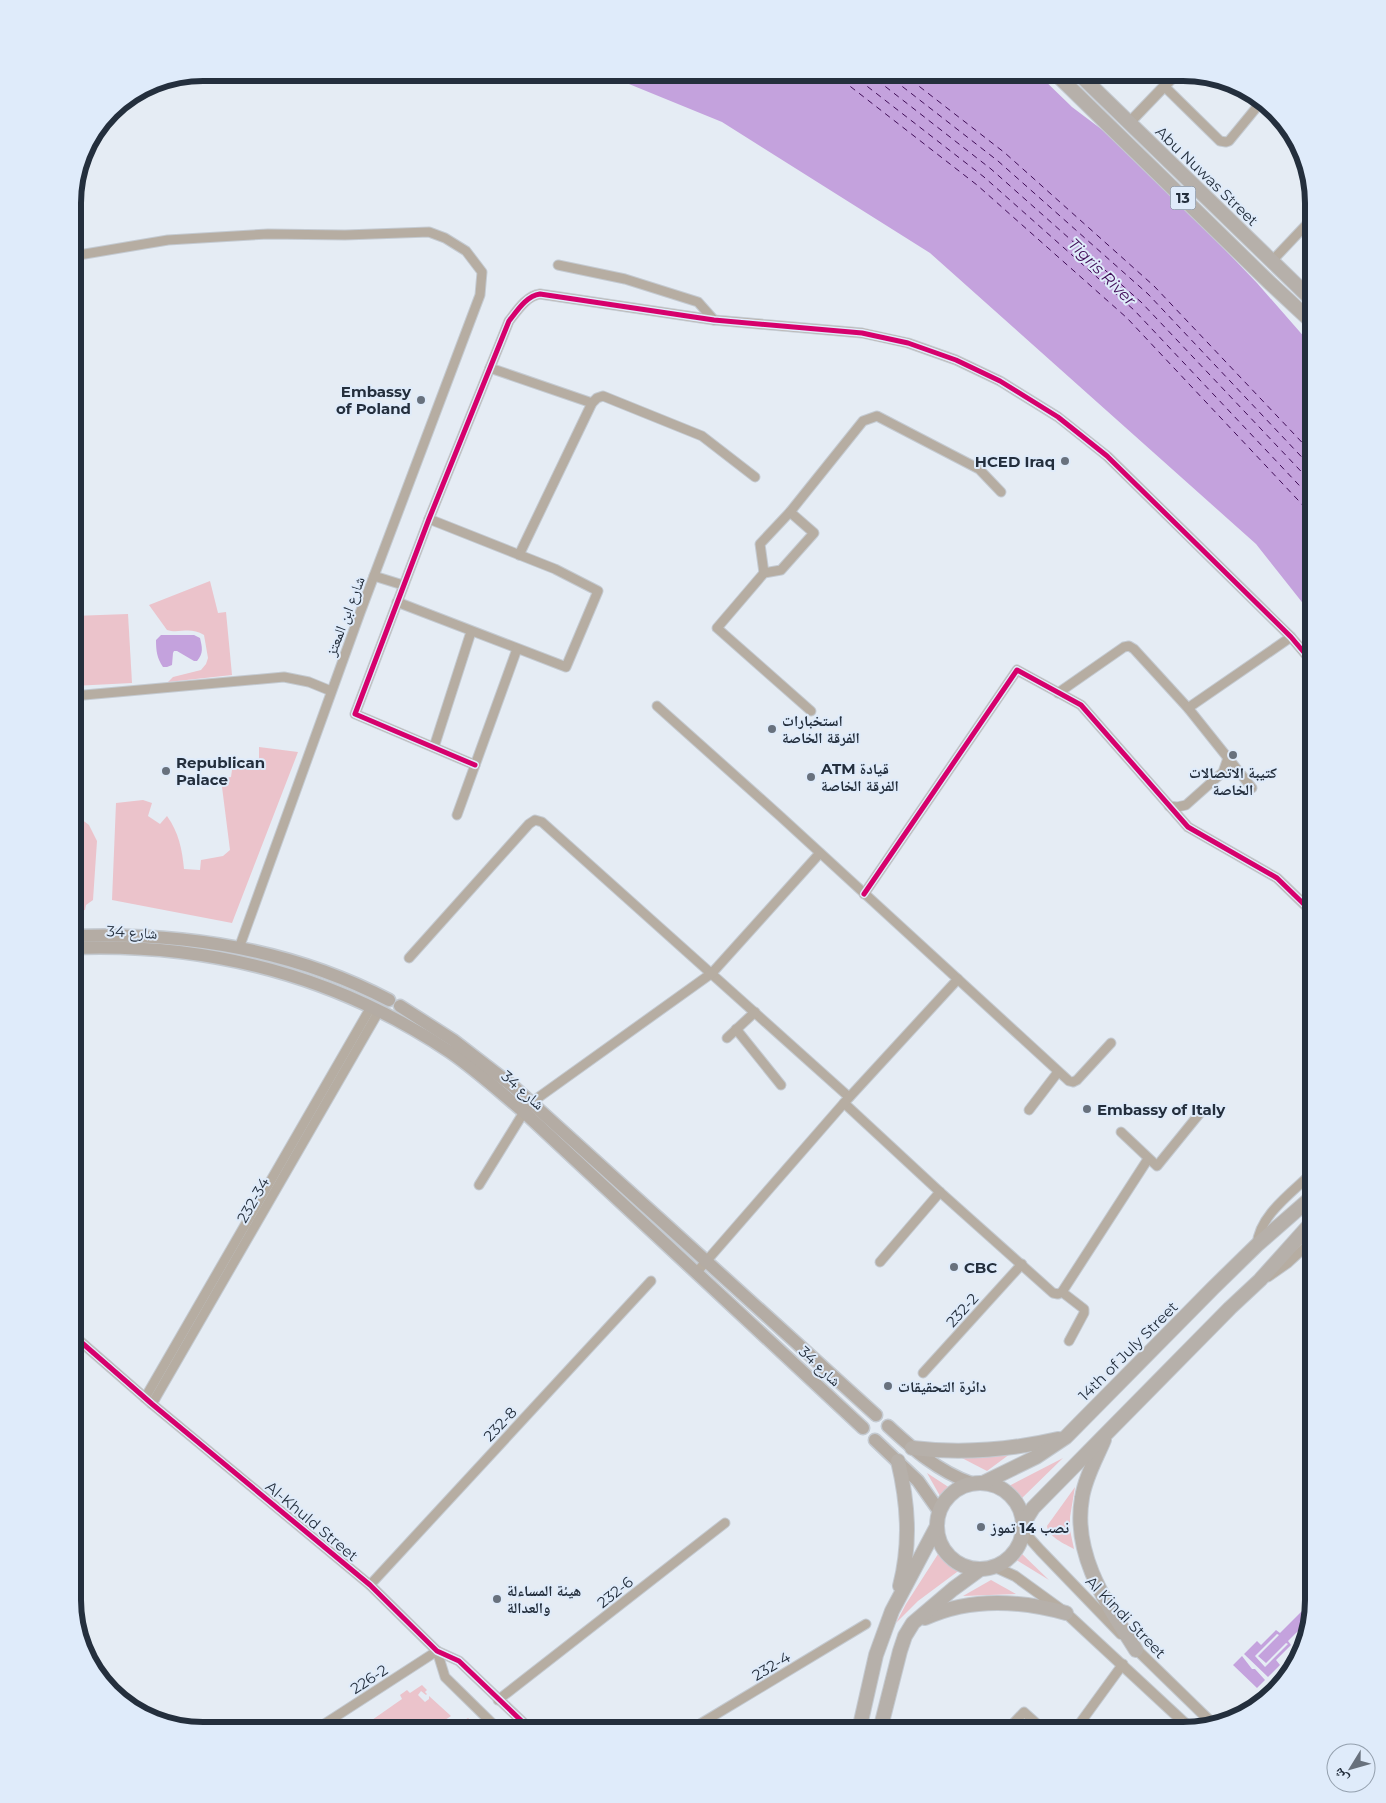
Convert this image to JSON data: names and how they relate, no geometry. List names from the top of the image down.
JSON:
{
  "streets": {
    "main road": [
      "Abu Nuwas Street",
      "13",
      "شارع 34",
      "14th of July Street"
    ],
    "street": [
      "شارع ابن المعتز",
      "232-34",
      "232-2",
      "232-8",
      "Al-Khuld Street",
      "232-6",
      "Al Kindi Street",
      "232-4",
      "226-2"
    ]
  },
  "crossings": [
    ["شارع ابن المعتز", "شارع 34"],
    ["شارع 34", "232-34"],
    ["232-34", "Al-Khuld Street"],
    ["14th of July Street", "Al Kindi Street"],
    ["232-8", "Al-Khuld Street"],
    ["Al-Khuld Street", "232-6"],
    ["Al-Khuld Street", "226-2"]
  ],
  "water": ["Tigris River"],
  "places": [
    "Embassy of Poland",
    "HCED Iraq",
    "استخبارات الفرقة الخاصة",
    "كتيبة الاتصالات الخاصة",
    "Republican Palace",
    "ATM قيادة الفرقة الخاصة",
    "Embassy of Italy",
    "CBC",
    "دائرة التحقيقات",
    "نصب 14 تموز",
    "هيئة المساءلة والعدالة"
  ],
  "north": "bottom left"
}
